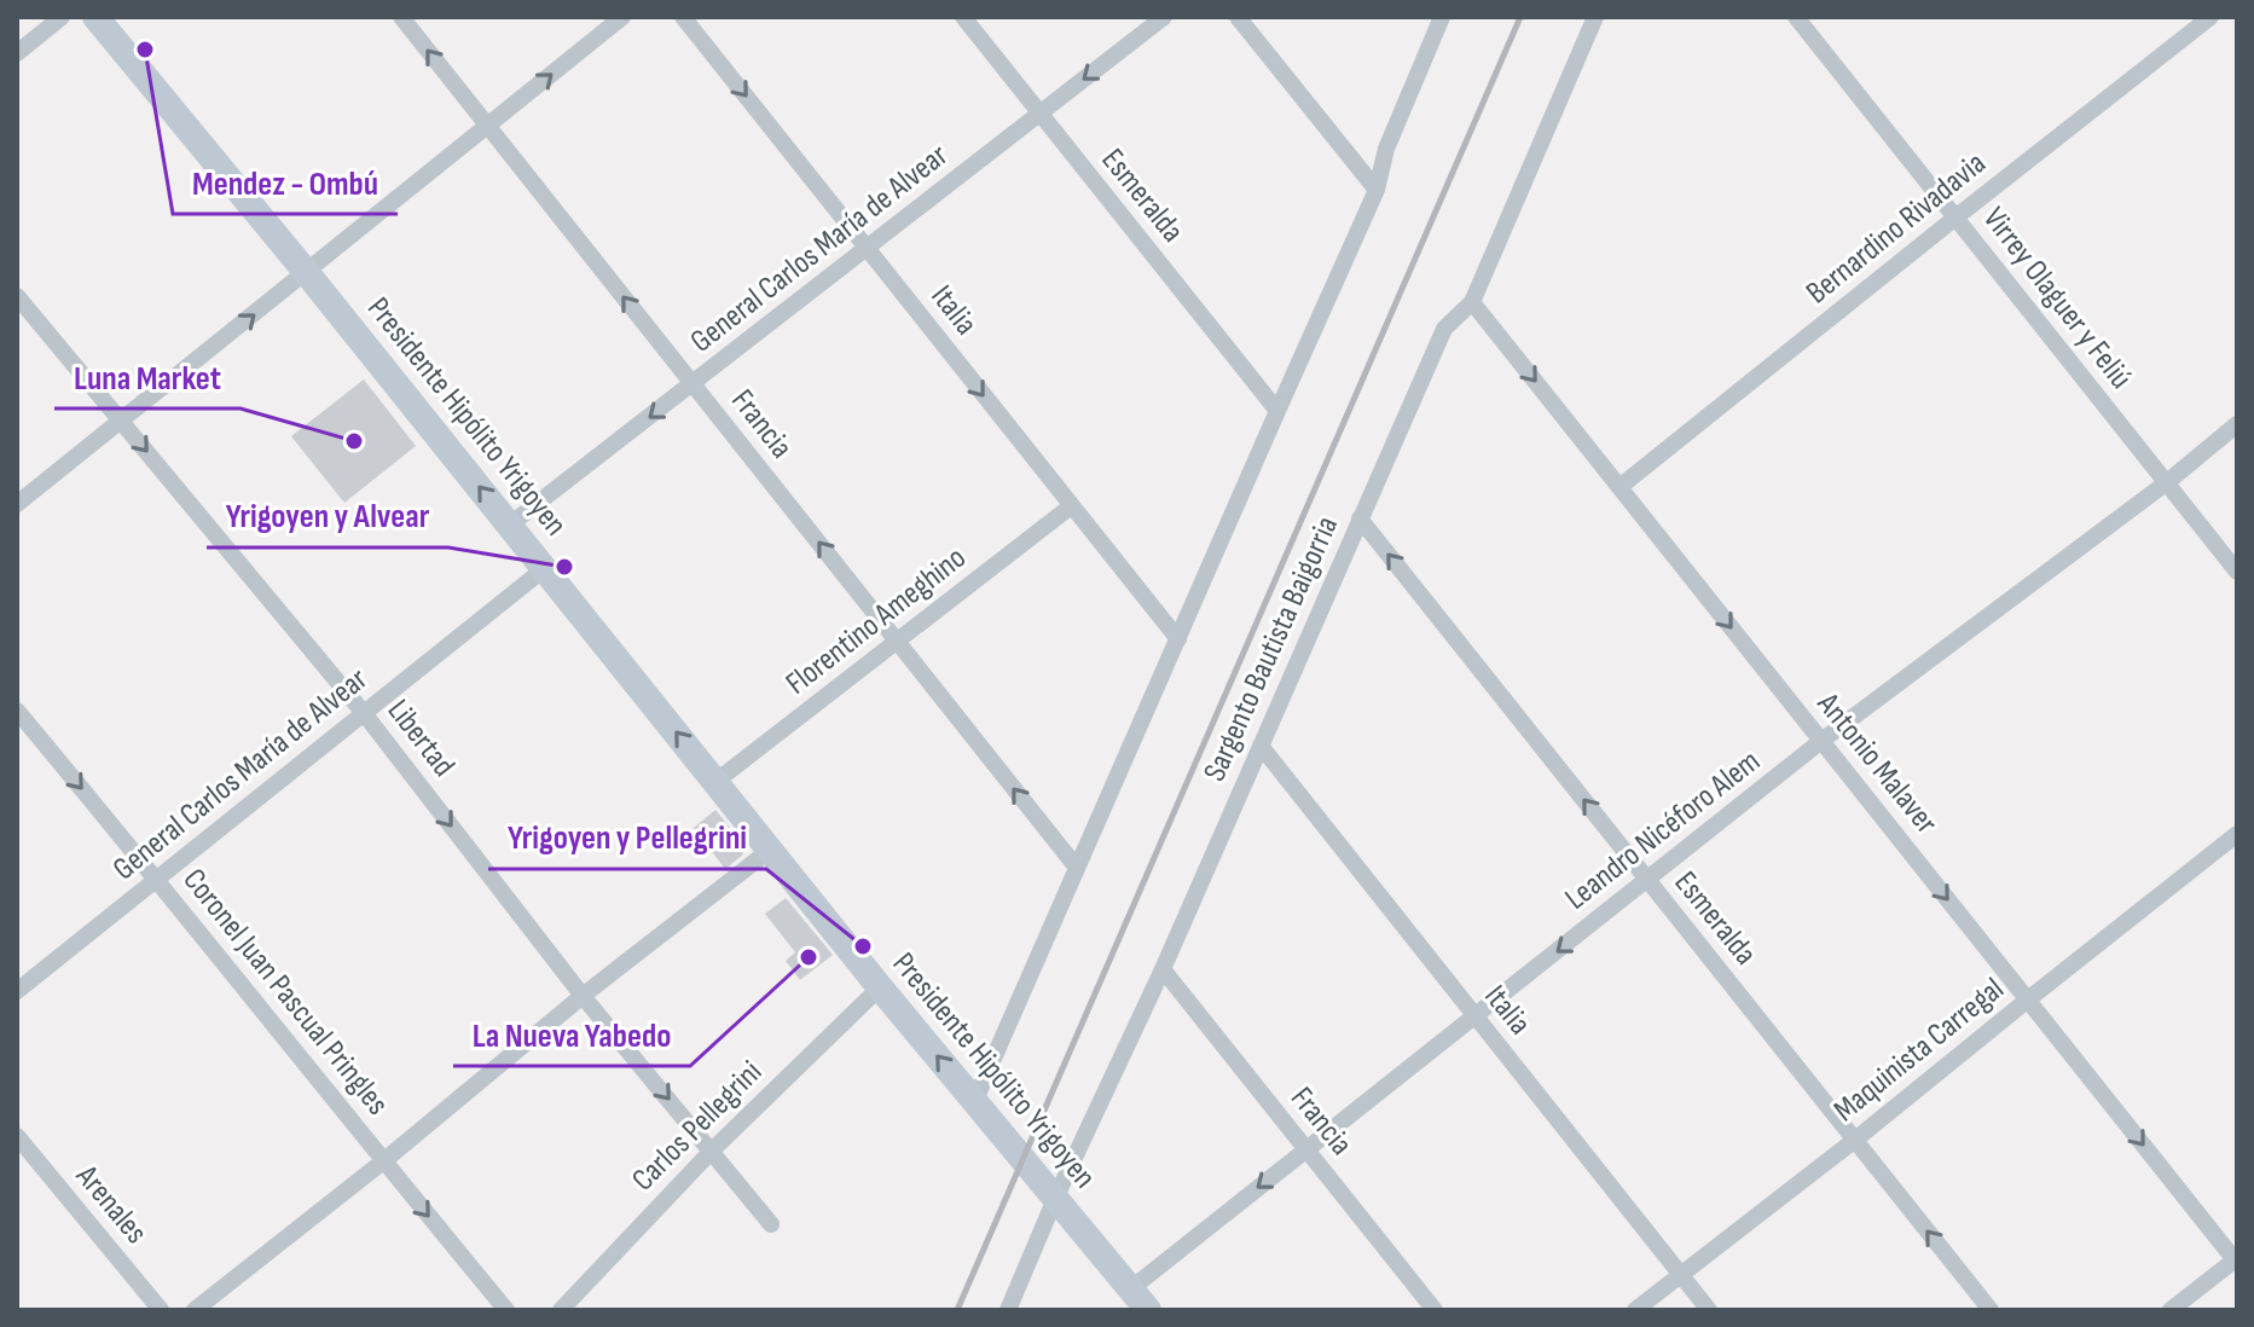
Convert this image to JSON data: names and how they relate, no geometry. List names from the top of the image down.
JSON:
{
  "streets": {
    "street": [
      "Esmeralda",
      "Bernardino Rivadavia",
      "General Carlos María de Alvear",
      "Virrey Olaguer y Feliú",
      "Italia",
      "Presidente Hipólito Yrigoyen",
      "Francia",
      "Florentino Ameghino",
      "Sargento Bautista Baigorria",
      "Libertad",
      "Antonio Malaver",
      "Leandro Nicéforo Alem",
      "Coronel Juan Pascual Pringles",
      "Maquinista Carregal",
      "Carlos Pellegrini",
      "Arenales"
    ]
  },
  "crossings": [
    ["Esmeralda", "General Carlos María de Alvear"],
    ["Esmeralda", "Sargento Bautista Baigorria"],
    ["Esmeralda", "Leandro Nicéforo Alem"],
    ["Esmeralda", "Maquinista Carregal"],
    ["Bernardino Rivadavia", "Virrey Olaguer y Feliú"],
    ["Bernardino Rivadavia", "Antonio Malaver"],
    ["General Carlos María de Alvear", "Italia"],
    ["General Carlos María de Alvear", "Presidente Hipólito Yrigoyen"],
    ["General Carlos María de Alvear", "Francia"],
    ["General Carlos María de Alvear", "Libertad"],
    ["General Carlos María de Alvear", "Coronel Juan Pascual Pringles"],
    ["Virrey Olaguer y Feliú", "Leandro Nicéforo Alem"],
    ["Italia", "Florentino Ameghino"],
    ["Italia", "Sargento Bautista Baigorria"],
    ["Italia", "Leandro Nicéforo Alem"],
    ["Italia", "Maquinista Carregal"],
    ["Presidente Hipólito Yrigoyen", "Florentino Ameghino"],
    ["Presidente Hipólito Yrigoyen", "Sargento Bautista Baigorria"],
    ["Presidente Hipólito Yrigoyen", "Leandro Nicéforo Alem"],
    ["Presidente Hipólito Yrigoyen", "Carlos Pellegrini"],
    ["Francia", "Florentino Ameghino"],
    ["Francia", "Sargento Bautista Baigorria"],
    ["Francia", "Leandro Nicéforo Alem"],
    ["Sargento Bautista Baigorria", "Antonio Malaver"],
    ["Libertad", "Carlos Pellegrini"],
    ["Antonio Malaver", "Leandro Nicéforo Alem"],
    ["Antonio Malaver", "Maquinista Carregal"]
  ],
  "one_way": [
    "Esmeralda",
    "Italia",
    "Presidente Hipólito Yrigoyen",
    "Francia",
    "Libertad",
    "Antonio Malaver",
    "Coronel Juan Pascual Pringles"
  ],
  "places": [
    "Mendez - Ombú",
    "Luna Market",
    "Yrigoyen y Alvear",
    "Yrigoyen y Pellegrini",
    "La Nueva Yabedo"
  ]
}
